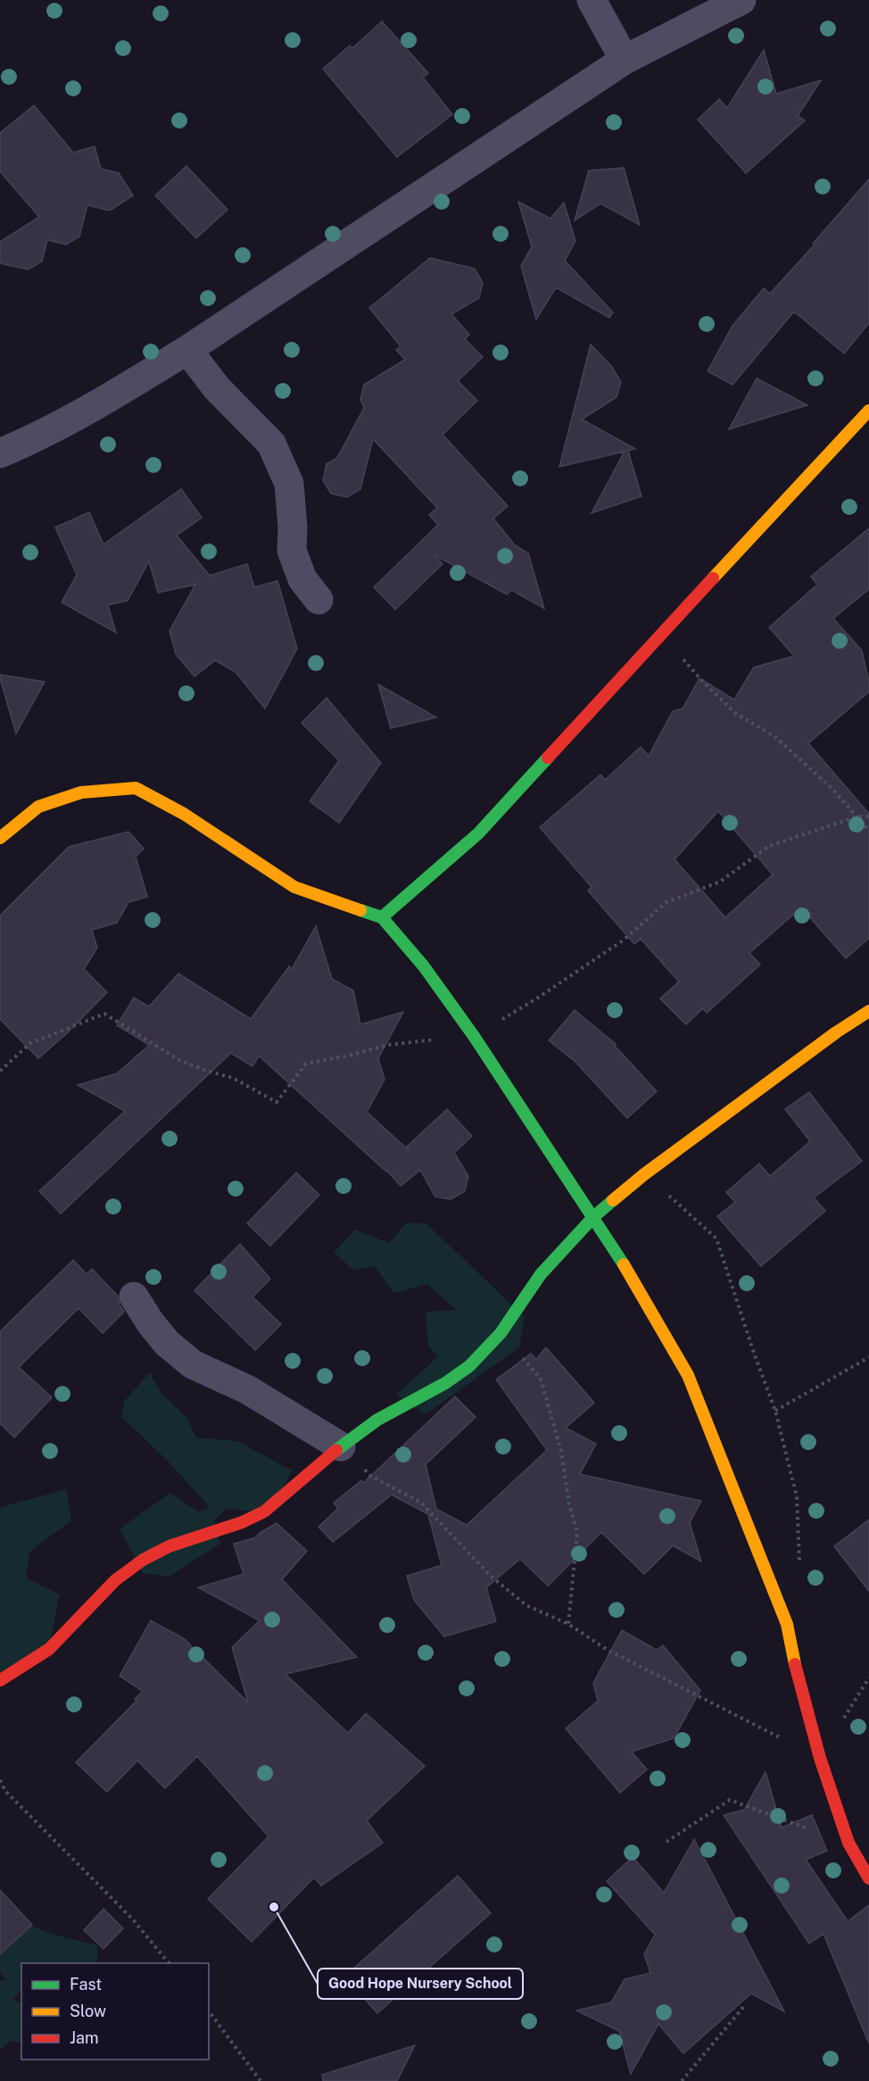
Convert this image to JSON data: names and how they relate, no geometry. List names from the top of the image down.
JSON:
{
  "places": ["Good Hope Nursery School"],
  "legend": ["Fast", "Slow", "Jam"]
}
